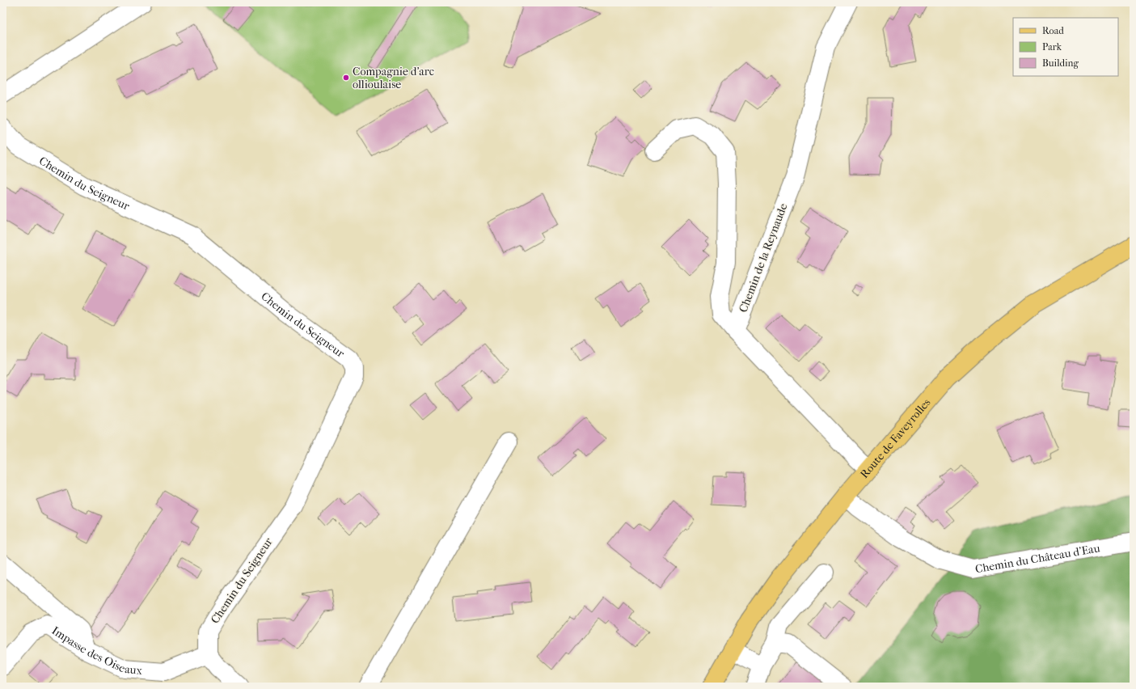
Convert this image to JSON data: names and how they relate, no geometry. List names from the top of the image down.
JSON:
{
  "streets": {
    "main road": ["Route de Faveyrolles"],
    "street": [
      "Chemin du Seigneur",
      "Chemin de la Reynaude",
      "Chemin du Château d'Eau",
      "Impasse des Oiseaux"
    ]
  },
  "crossings": [
    ["Chemin du Seigneur", "Impasse des Oiseaux"],
    ["Route de Faveyrolles", "Chemin du Château d'Eau"]
  ],
  "places": ["Compagnie d'arc ollioulaise"],
  "legend": ["Road", "Park", "Building"]
}
